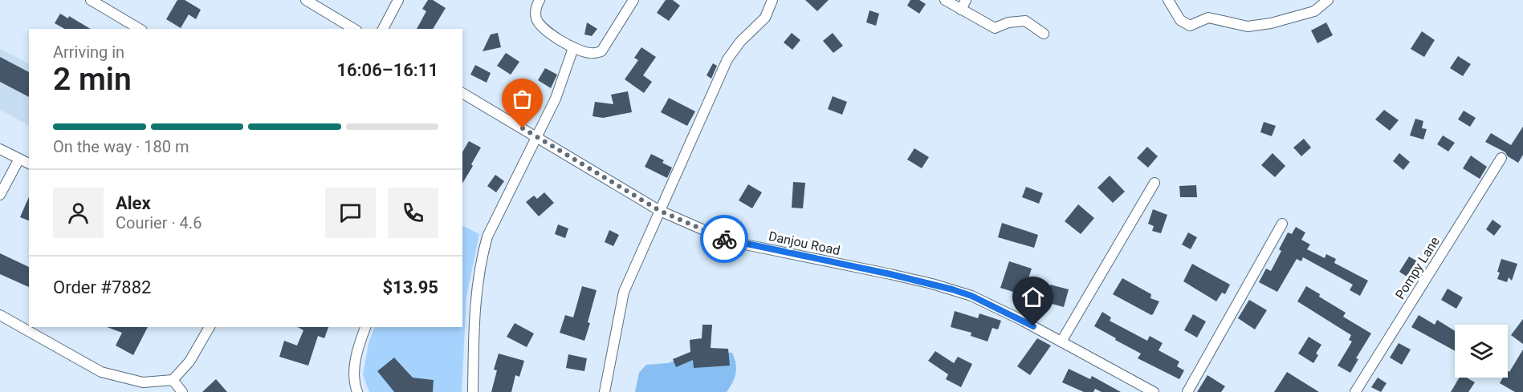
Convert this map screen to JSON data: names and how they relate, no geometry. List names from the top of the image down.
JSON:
{
  "streets": {
    "street": ["Danjou Road", "Pompy Lane"]
  },
  "page": {
    "heading": ["2 min", "Arriving in", "16:06–16:11"],
    "panel": [
      "Alex",
      "Courier · 4.6",
      "Order #7882",
      "$13.95"
    ],
    "bar": "On the way · 180 m"
  }
}
